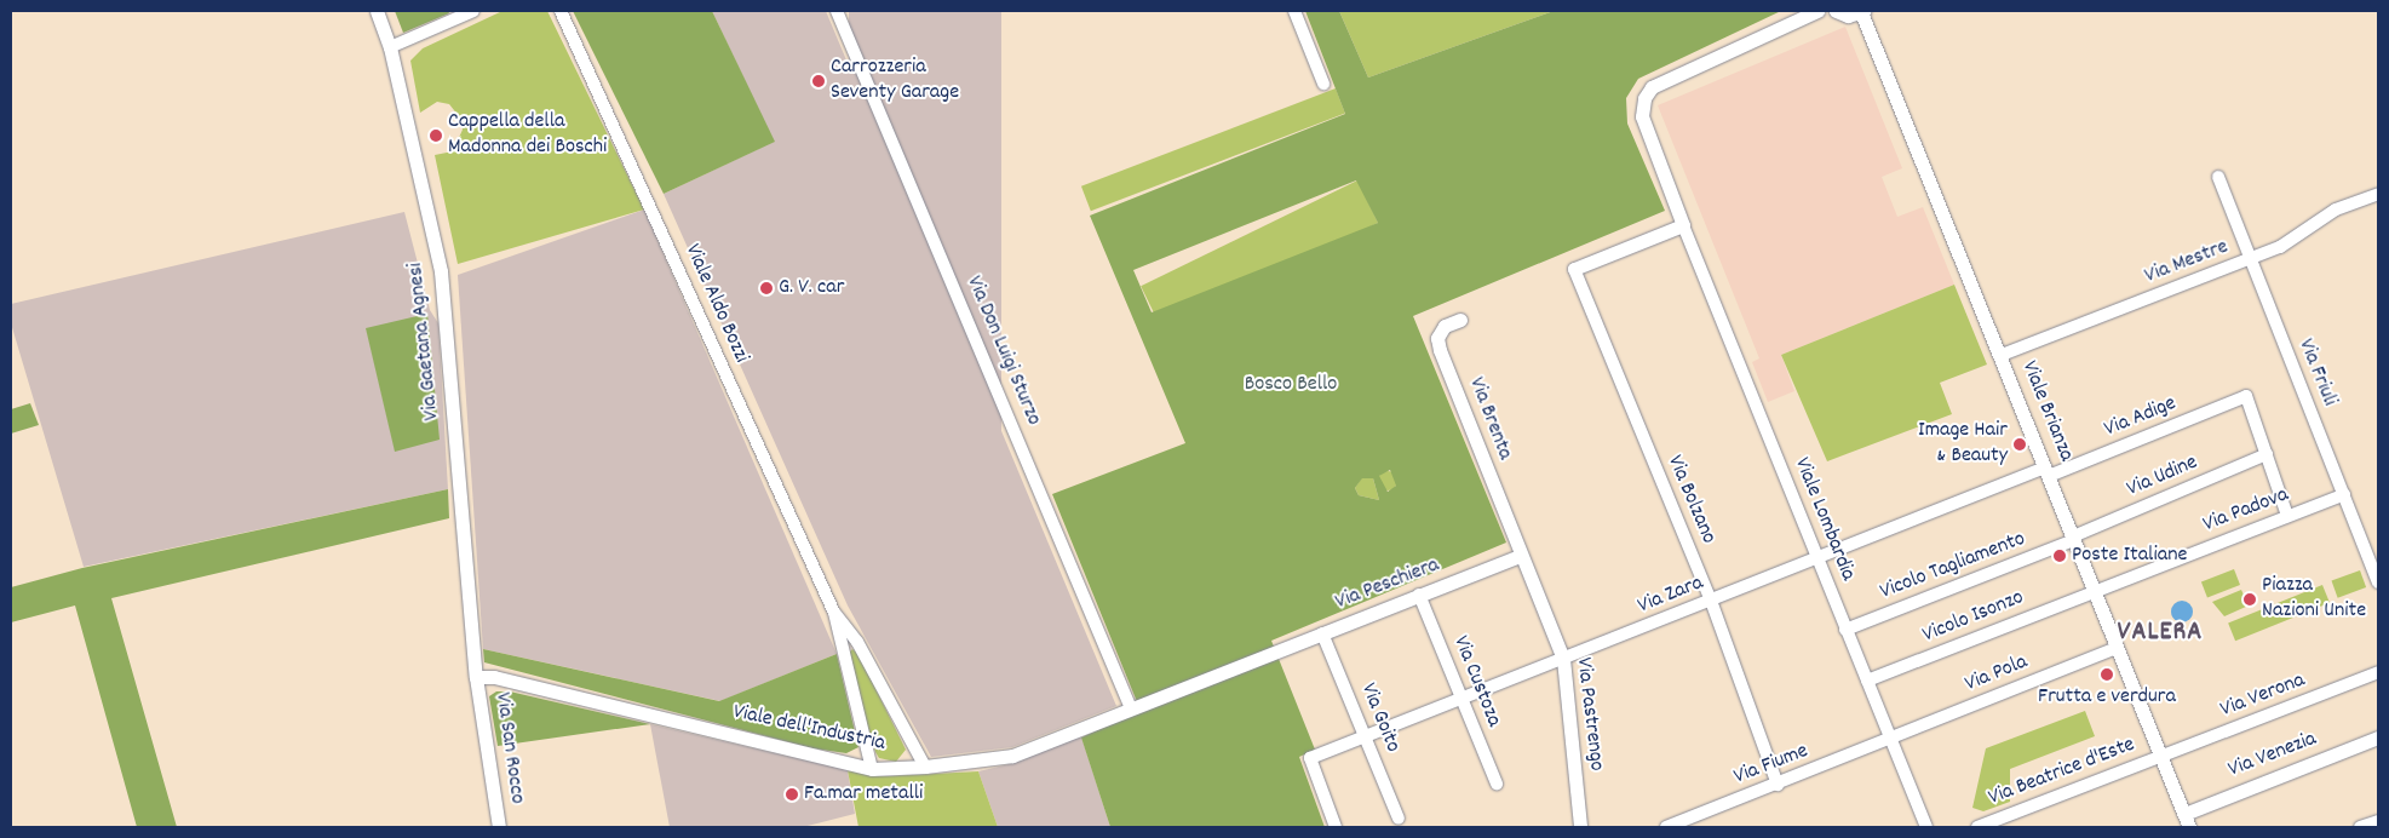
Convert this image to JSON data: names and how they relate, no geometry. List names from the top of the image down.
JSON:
{
  "streets": {
    "street": [
      "Via Mestre",
      "Viale Aldo Bozzi",
      "Via Gaetana Agnesi",
      "Via Don Luigi Sturzo",
      "Via Friuli",
      "Viale Brianza",
      "Via Adige",
      "Via Brenta",
      "Via Udine",
      "Via Bolzano",
      "Via Padova",
      "Viale Lombardia",
      "Vicolo Tagliamento",
      "Via Peschiera",
      "Via Zara",
      "Vicolo Isonzo",
      "Via Pola",
      "Via Custoza",
      "Via Verona",
      "Via Pastrengo",
      "Via Goito",
      "Viale dell'Industria",
      "Via San Rocco",
      "Via Venezia",
      "Via Fiume",
      "Via Beatrice d'Este"
    ]
  },
  "crossings": [
    ["Via Mestre", "Via Friuli"],
    ["Via Mestre", "Viale Brianza"],
    ["Viale Aldo Bozzi", "Viale dell'Industria"],
    ["Via Gaetana Agnesi", "Viale dell'Industria"],
    ["Via Gaetana Agnesi", "Via San Rocco"],
    ["Via Don Luigi Sturzo", "Via Peschiera"],
    ["Via Don Luigi Sturzo", "Viale dell'Industria"],
    ["Via Friuli", "Via Padova"],
    ["Viale Brianza", "Via Adige"],
    ["Viale Brianza", "Via Udine"],
    ["Viale Brianza", "Via Padova"],
    ["Viale Brianza", "Vicolo Tagliamento"],
    ["Viale Brianza", "Via Zara"],
    ["Viale Brianza", "Vicolo Isonzo"],
    ["Viale Brianza", "Via Pola"],
    ["Viale Brianza", "Via Verona"],
    ["Viale Brianza", "Via Venezia"],
    ["Viale Brianza", "Via Beatrice d'Este"],
    ["Via Adige", "Via Udine"],
    ["Via Adige", "Via Zara"],
    ["Via Brenta", "Via Peschiera"],
    ["Via Brenta", "Via Pastrengo"],
    ["Via Udine", "Vicolo Tagliamento"],
    ["Via Bolzano", "Via Zara"],
    ["Via Bolzano", "Via Fiume"],
    ["Via Padova", "Vicolo Isonzo"],
    ["Viale Lombardia", "Vicolo Tagliamento"],
    ["Viale Lombardia", "Via Zara"],
    ["Viale Lombardia", "Vicolo Isonzo"],
    ["Viale Lombardia", "Via Pola"],
    ["Viale Lombardia", "Via Fiume"],
    ["Via Peschiera", "Via Custoza"],
    ["Via Peschiera", "Via Pastrengo"],
    ["Via Peschiera", "Via Goito"],
    ["Via Peschiera", "Viale dell'Industria"],
    ["Via Zara", "Via Custoza"],
    ["Via Zara", "Via Pastrengo"],
    ["Via Zara", "Via Goito"],
    ["Via Pola", "Via Fiume"],
    ["Via Verona", "Via Beatrice d'Este"],
    ["Viale dell'Industria", "Via San Rocco"]
  ],
  "districts": ["VALERA"],
  "parks": ["Bosco Bello"],
  "places": [
    "Carrozzeria Seventy Garage",
    "Cappella della Madonna dei Boschi",
    "G. V. car",
    "Image Hair & Beauty",
    "Poste Italiane",
    "Piazza Nazioni Unite",
    "Frutta e verdura",
    "Fa.mar metalli"
  ]
}
